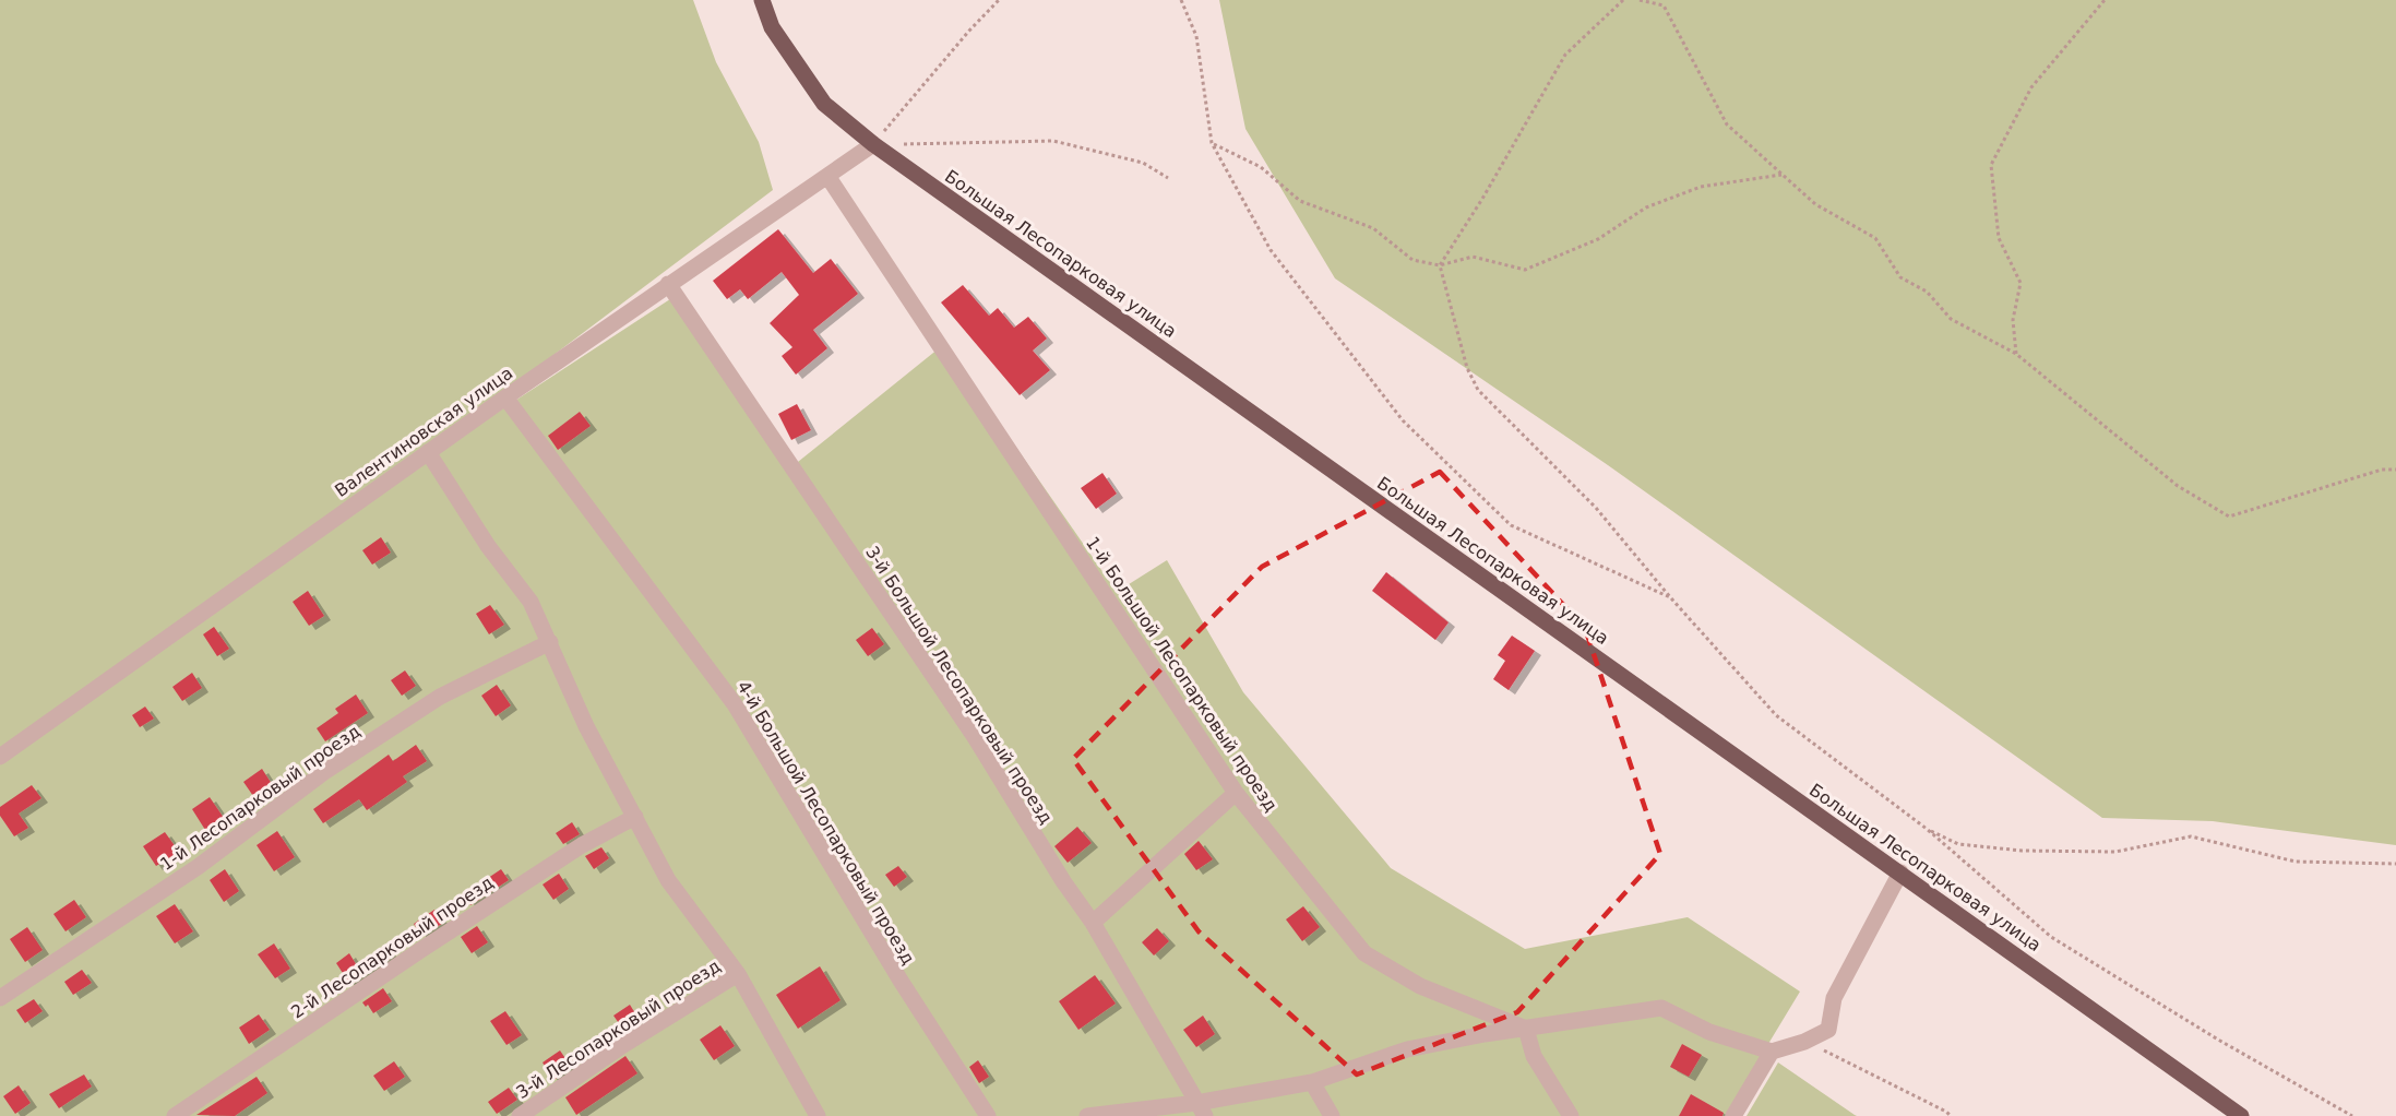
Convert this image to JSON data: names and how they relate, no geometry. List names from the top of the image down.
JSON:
{
  "streets": {
    "main road": ["Большая Лесопарковая улица"],
    "street": [
      "Валентиновская улица",
      "1-й Большой Лесопарковый проезд",
      "3-й Большой Лесопарковый проезд",
      "1-й Лесопарковый проезд",
      "4-й Большой Лесопарковый проезд",
      "2-й Лесопарковый проезд",
      "3-й Лесопарковый проезд"
    ]
  },
  "crossings": [
    ["Большая Лесопарковая улица", "Валентиновская улица"],
    ["Валентиновская улица", "1-й Большой Лесопарковый проезд"],
    ["Валентиновская улица", "3-й Большой Лесопарковый проезд"],
    ["Валентиновская улица", "4-й Большой Лесопарковый проезд"]
  ]
}
